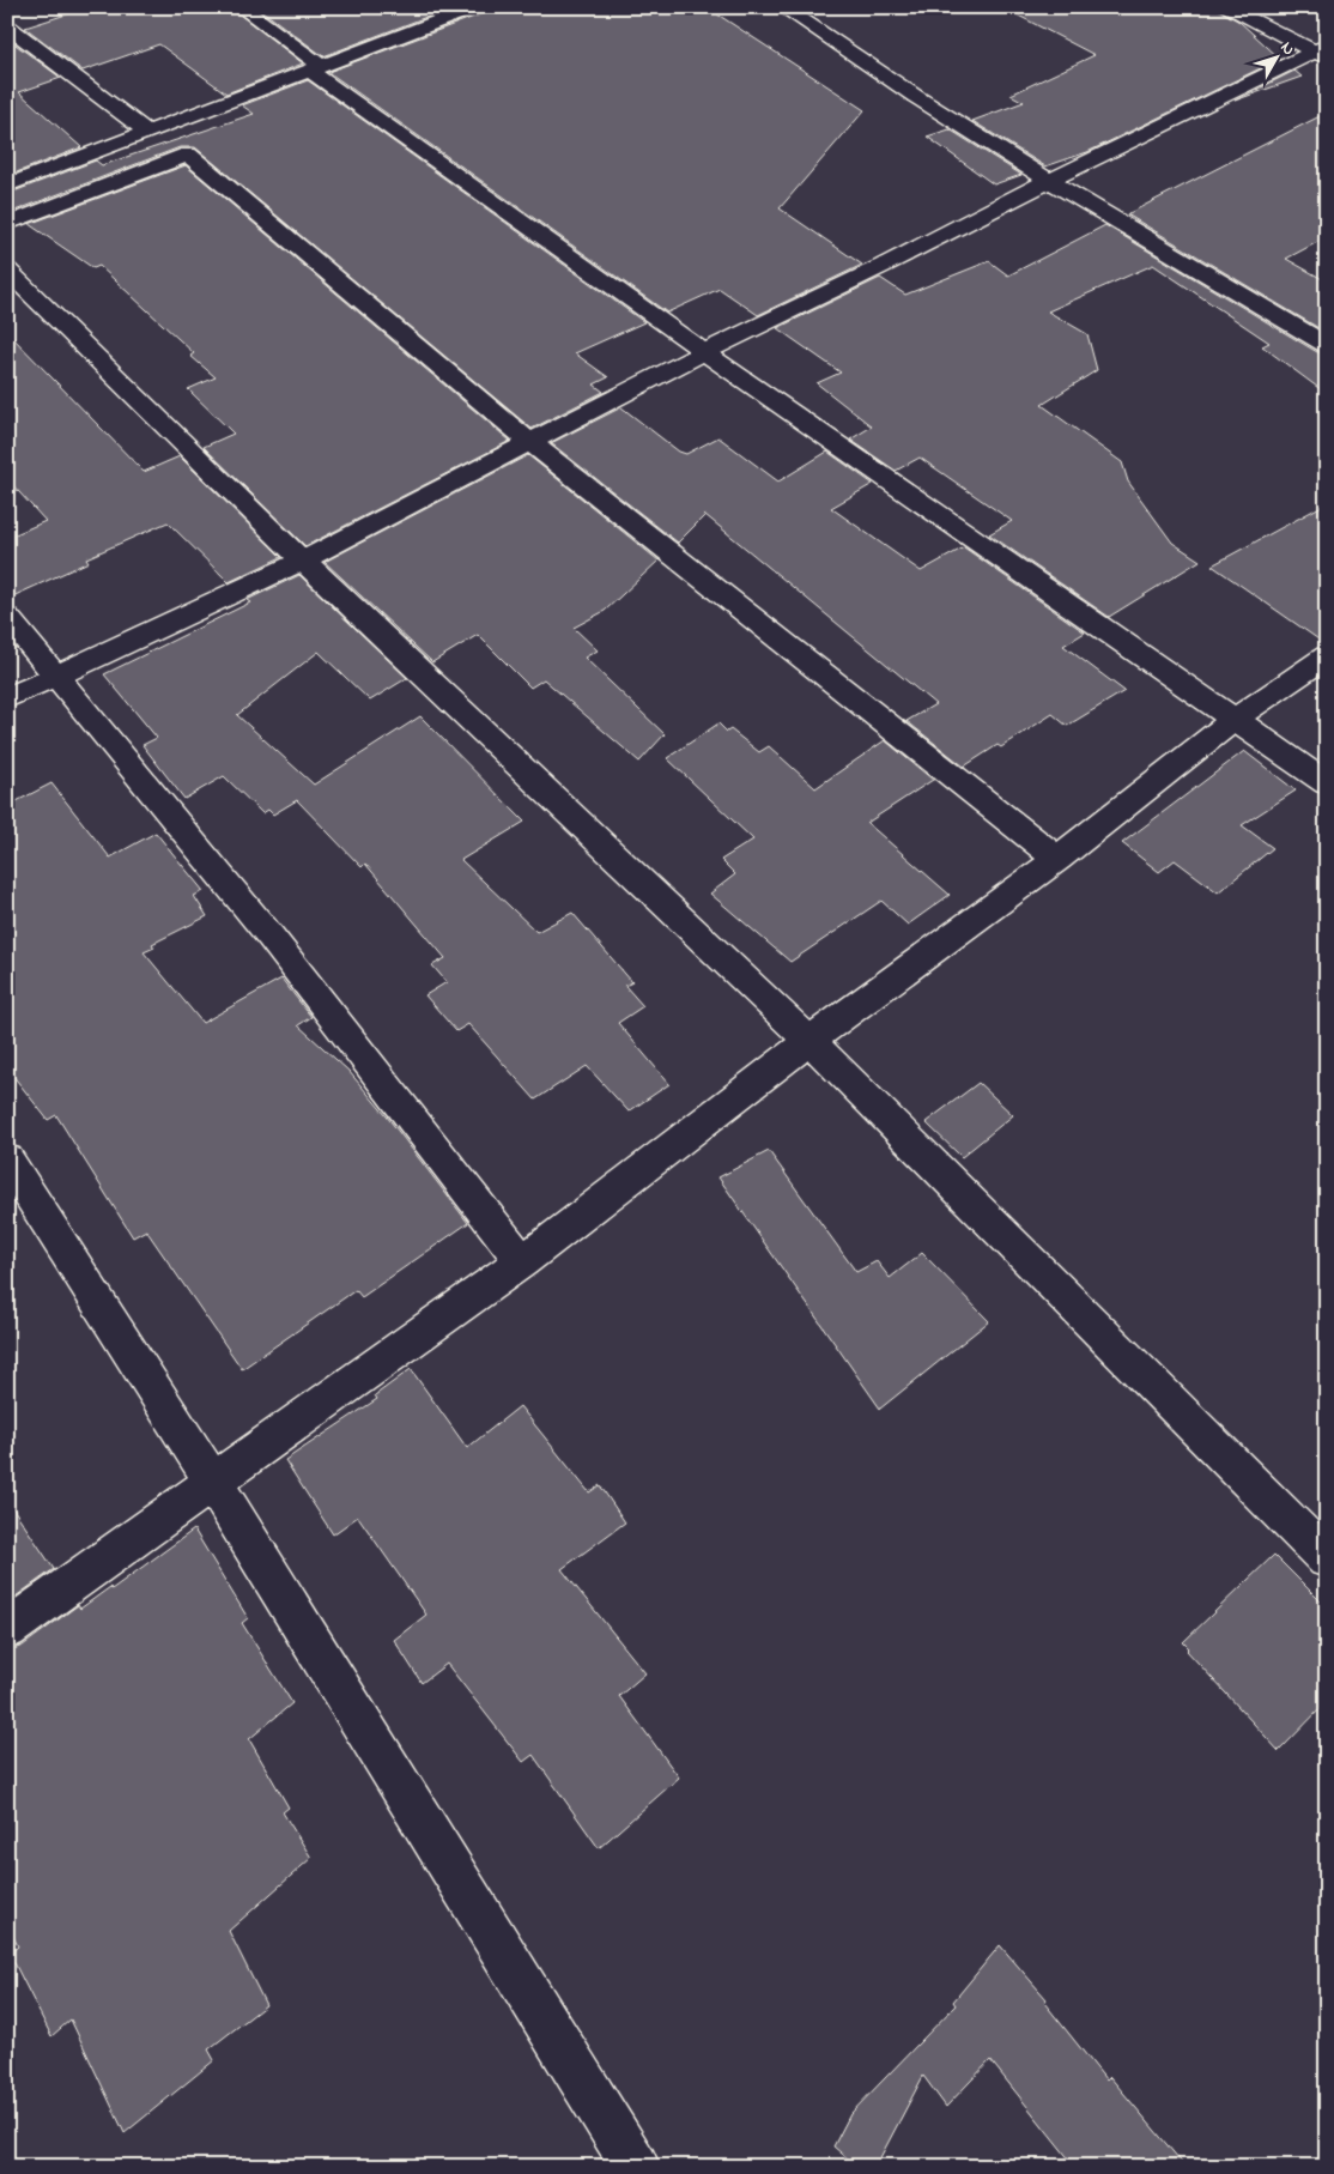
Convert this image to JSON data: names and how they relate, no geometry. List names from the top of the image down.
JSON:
{
  "north": "top right"
}
